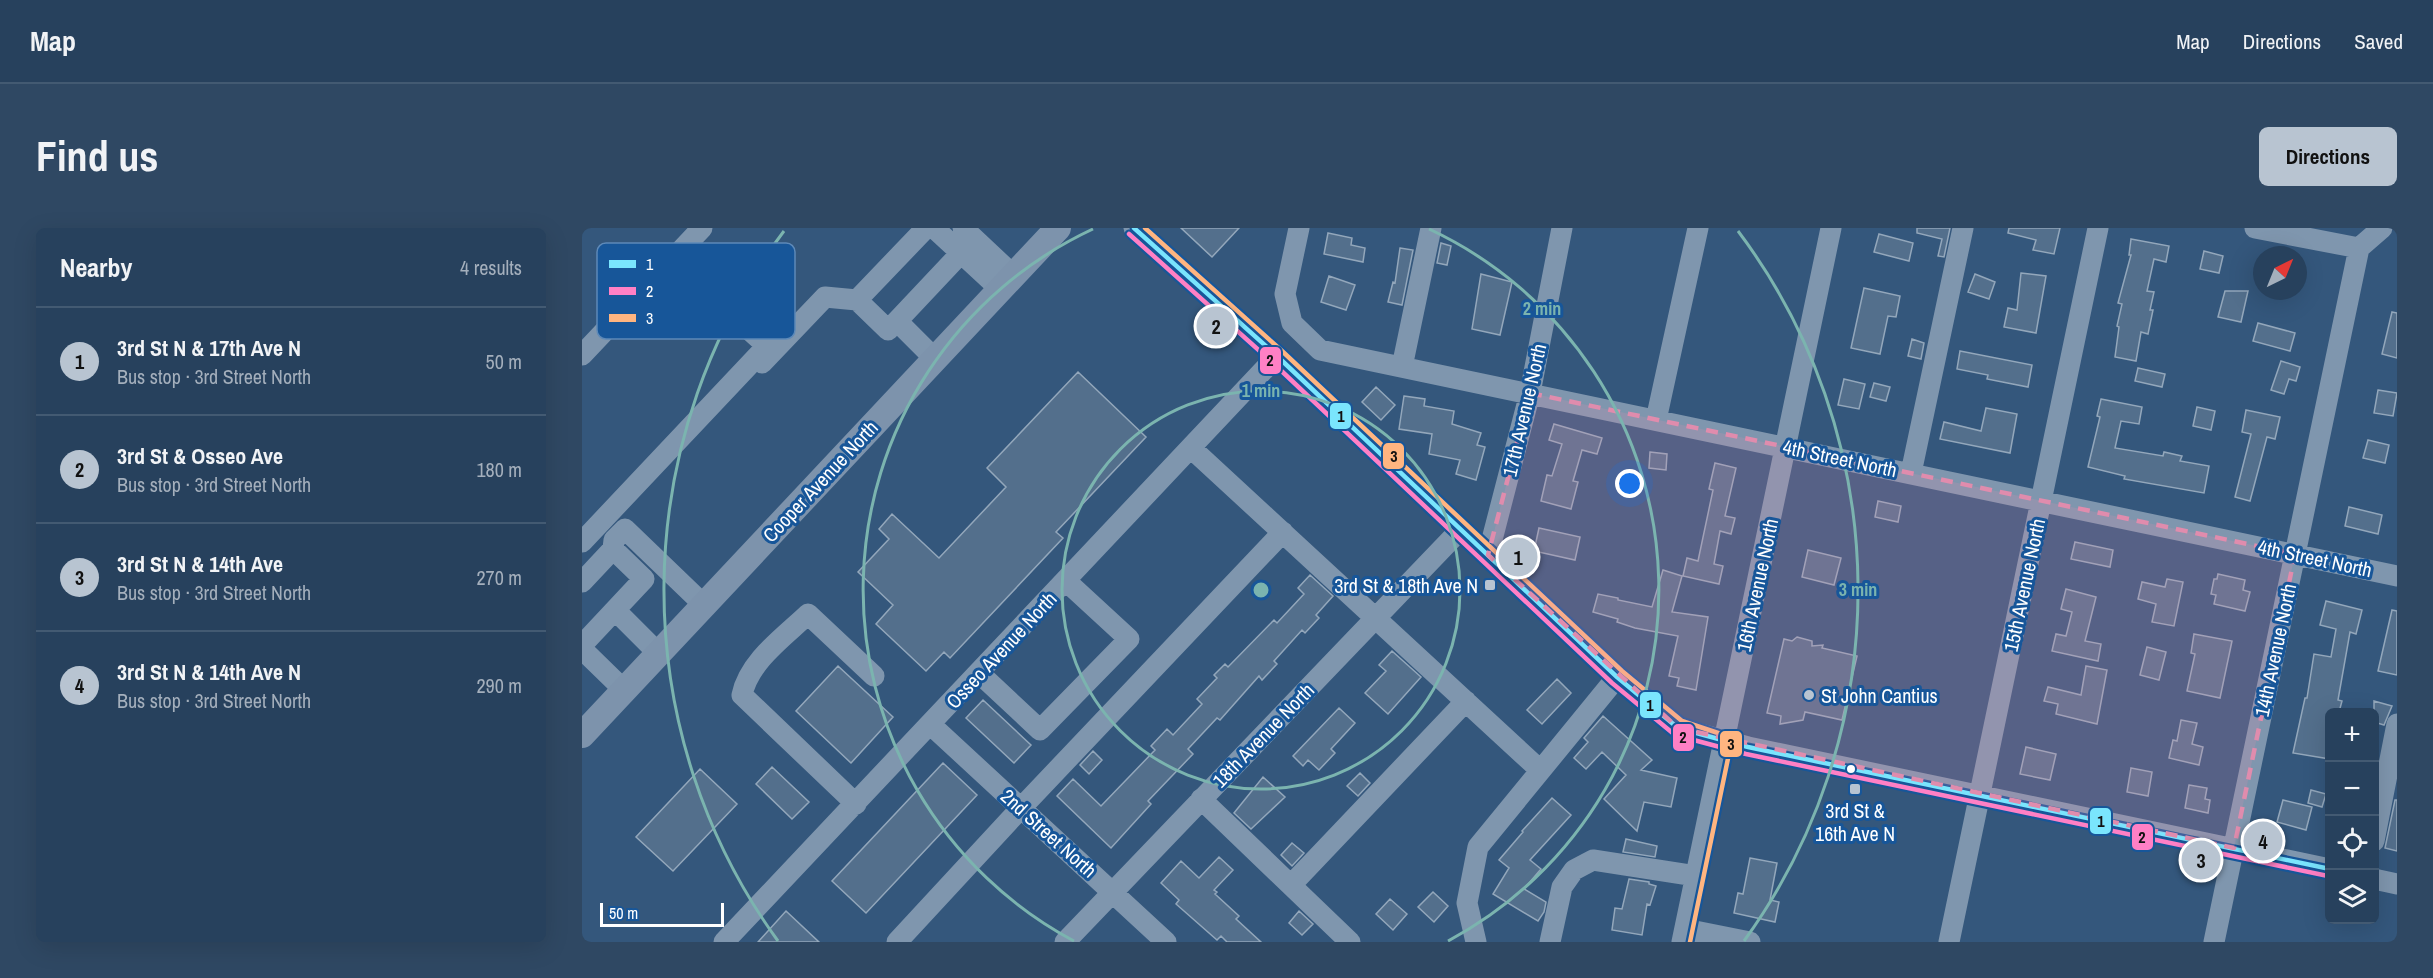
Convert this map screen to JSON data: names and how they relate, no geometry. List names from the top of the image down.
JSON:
{
  "streets": {
    "main road": ["Cooper Avenue North"],
    "street": [
      "17th Avenue North",
      "4th Street North",
      "16th Avenue North",
      "15th Avenue North",
      "Osseo Avenue North",
      "14th Avenue North",
      "18th Avenue North",
      "2nd Street North"
    ]
  },
  "crossings": [
    ["17th Avenue North", "4th Street North"],
    ["4th Street North", "16th Avenue North"],
    ["4th Street North", "15th Avenue North"],
    ["4th Street North", "14th Avenue North"],
    ["Osseo Avenue North", "2nd Street North"],
    ["18th Avenue North", "2nd Street North"]
  ],
  "places": {
    "transit": ["3rd St & 18th Ave N", "3rd St & 16th Ave N"],
    "other": ["St John Cantius"]
  },
  "lines": ["transit line 1", "transit line 3", "transit line 2"],
  "legend": ["1", "2", "3"],
  "scale_bar": "50 m",
  "north": "top right",
  "page": {
    "header": "Map",
    "nav": ["Map", "Directions", "Saved"],
    "buttons": "Directions",
    "title": "Find us",
    "heading": ["Nearby", "4 results"],
    "pins": [
      "2",
      "1",
      "4",
      "3"
    ],
    "list": [
      {
        "mark": "1",
        "name": "3rd St N & 17th Ave N",
        "note": "Bus stop · 3rd Street North",
        "value": "50 m"
      },
      {
        "mark": "2",
        "name": "3rd St & Osseo Ave",
        "note": "Bus stop · 3rd Street North",
        "value": "180 m"
      },
      {
        "mark": "3",
        "name": "3rd St N & 14th Ave",
        "note": "Bus stop · 3rd Street North",
        "value": "270 m"
      },
      {
        "mark": "4",
        "name": "3rd St N & 14th Ave N",
        "note": "Bus stop · 3rd Street North",
        "value": "290 m"
      }
    ],
    "map_buttons": ["+", "−"],
    "scale": "50 m"
  },
  "rings": ["2 min", "1 min", "3 min"]
}
